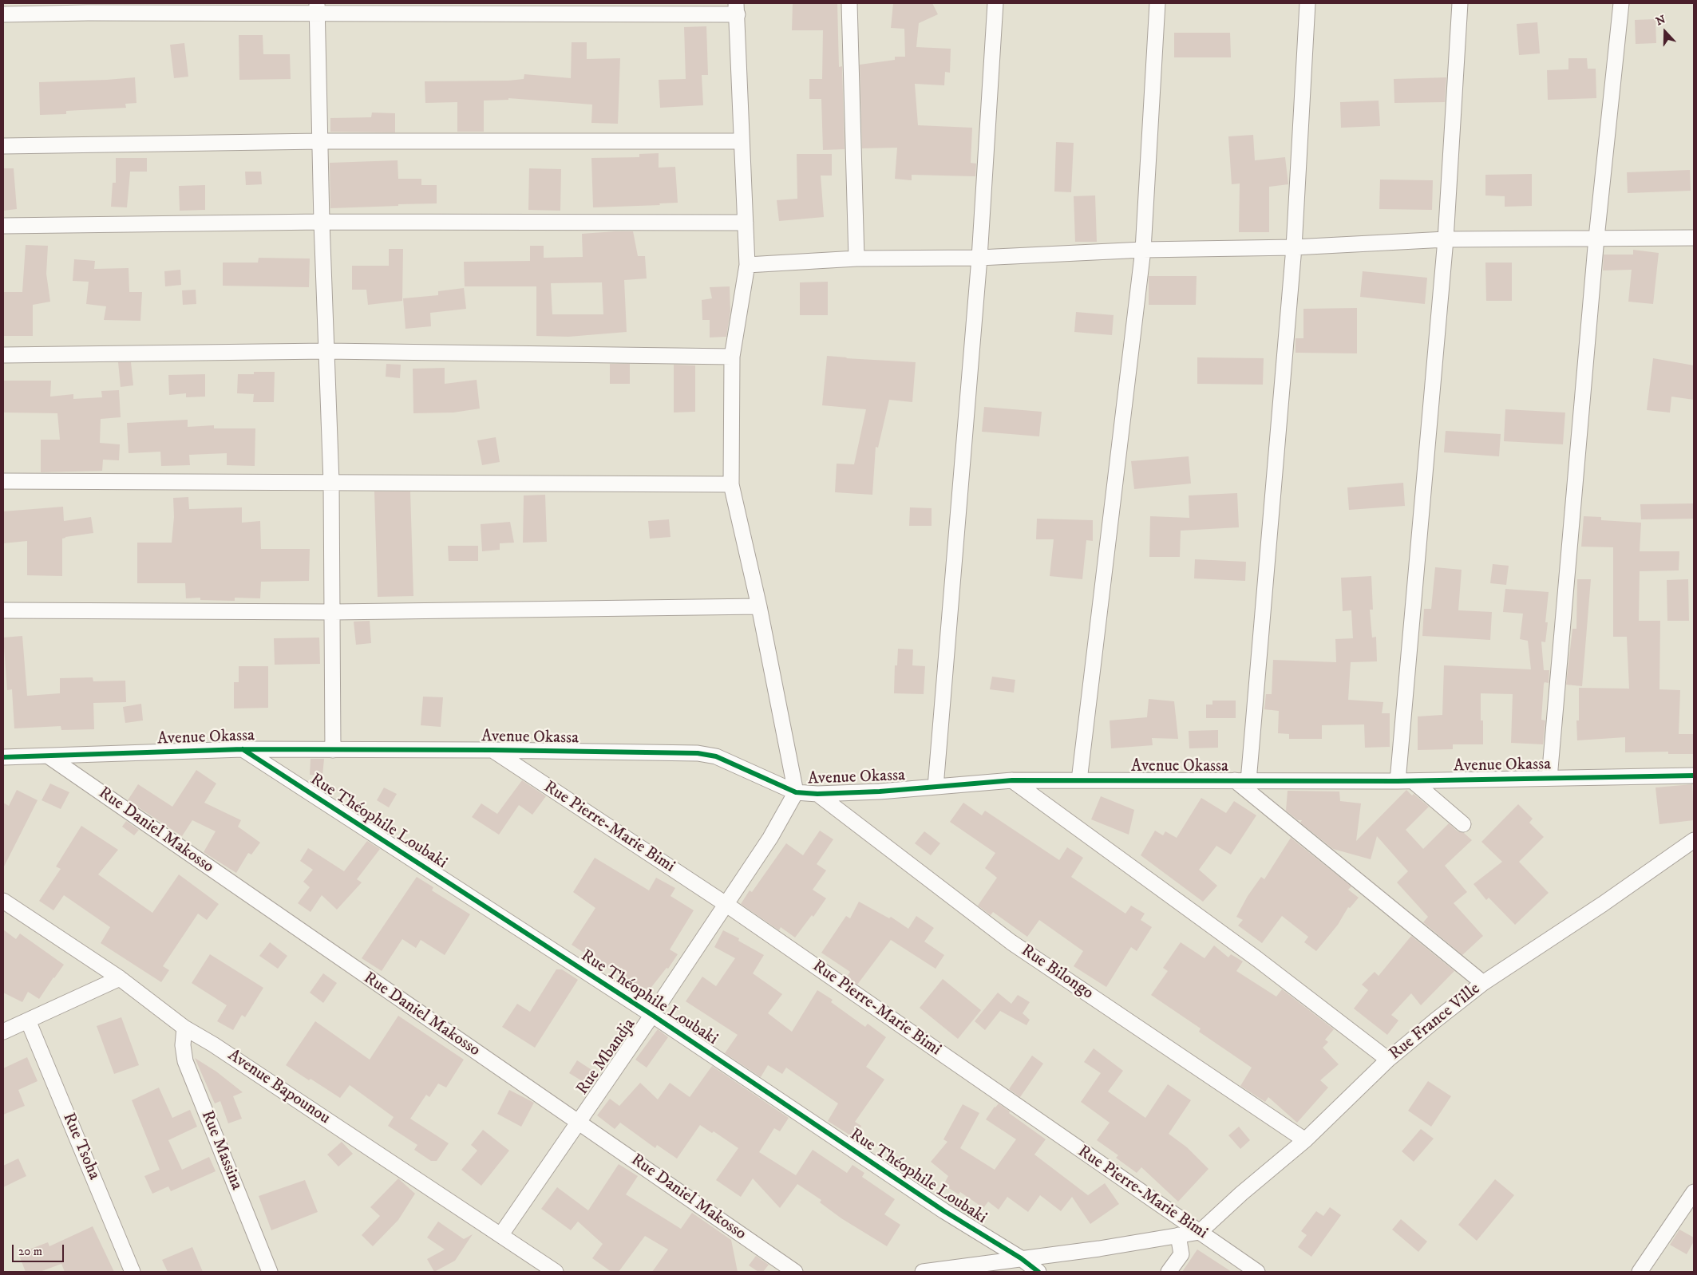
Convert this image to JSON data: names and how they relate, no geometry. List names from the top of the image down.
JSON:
{
  "streets": {
    "street": [
      "Avenue Okassa",
      "Rue Théophile Loubaki",
      "Rue Pierre-Marie Bimi",
      "Rue Daniel Makosso",
      "Rue Bilongo",
      "Rue France Ville",
      "Rue Mbandja",
      "Avenue Bapounou",
      "Rue Tsoha",
      "Rue Massina"
    ]
  },
  "crossings": [
    ["Avenue Okassa", "Rue Théophile Loubaki"],
    ["Avenue Okassa", "Rue Pierre-Marie Bimi"],
    ["Avenue Okassa", "Rue Daniel Makosso"],
    ["Avenue Okassa", "Rue Bilongo"],
    ["Avenue Okassa", "Rue Mbandja"],
    ["Rue Théophile Loubaki", "Rue Mbandja"],
    ["Rue Pierre-Marie Bimi", "Rue France Ville"],
    ["Rue Pierre-Marie Bimi", "Rue Mbandja"],
    ["Rue Daniel Makosso", "Rue Mbandja"],
    ["Rue Bilongo", "Rue France Ville"],
    ["Rue Mbandja", "Avenue Bapounou"],
    ["Avenue Bapounou", "Rue Massina"]
  ],
  "scale_bar": "20 m",
  "north": "top"
}
